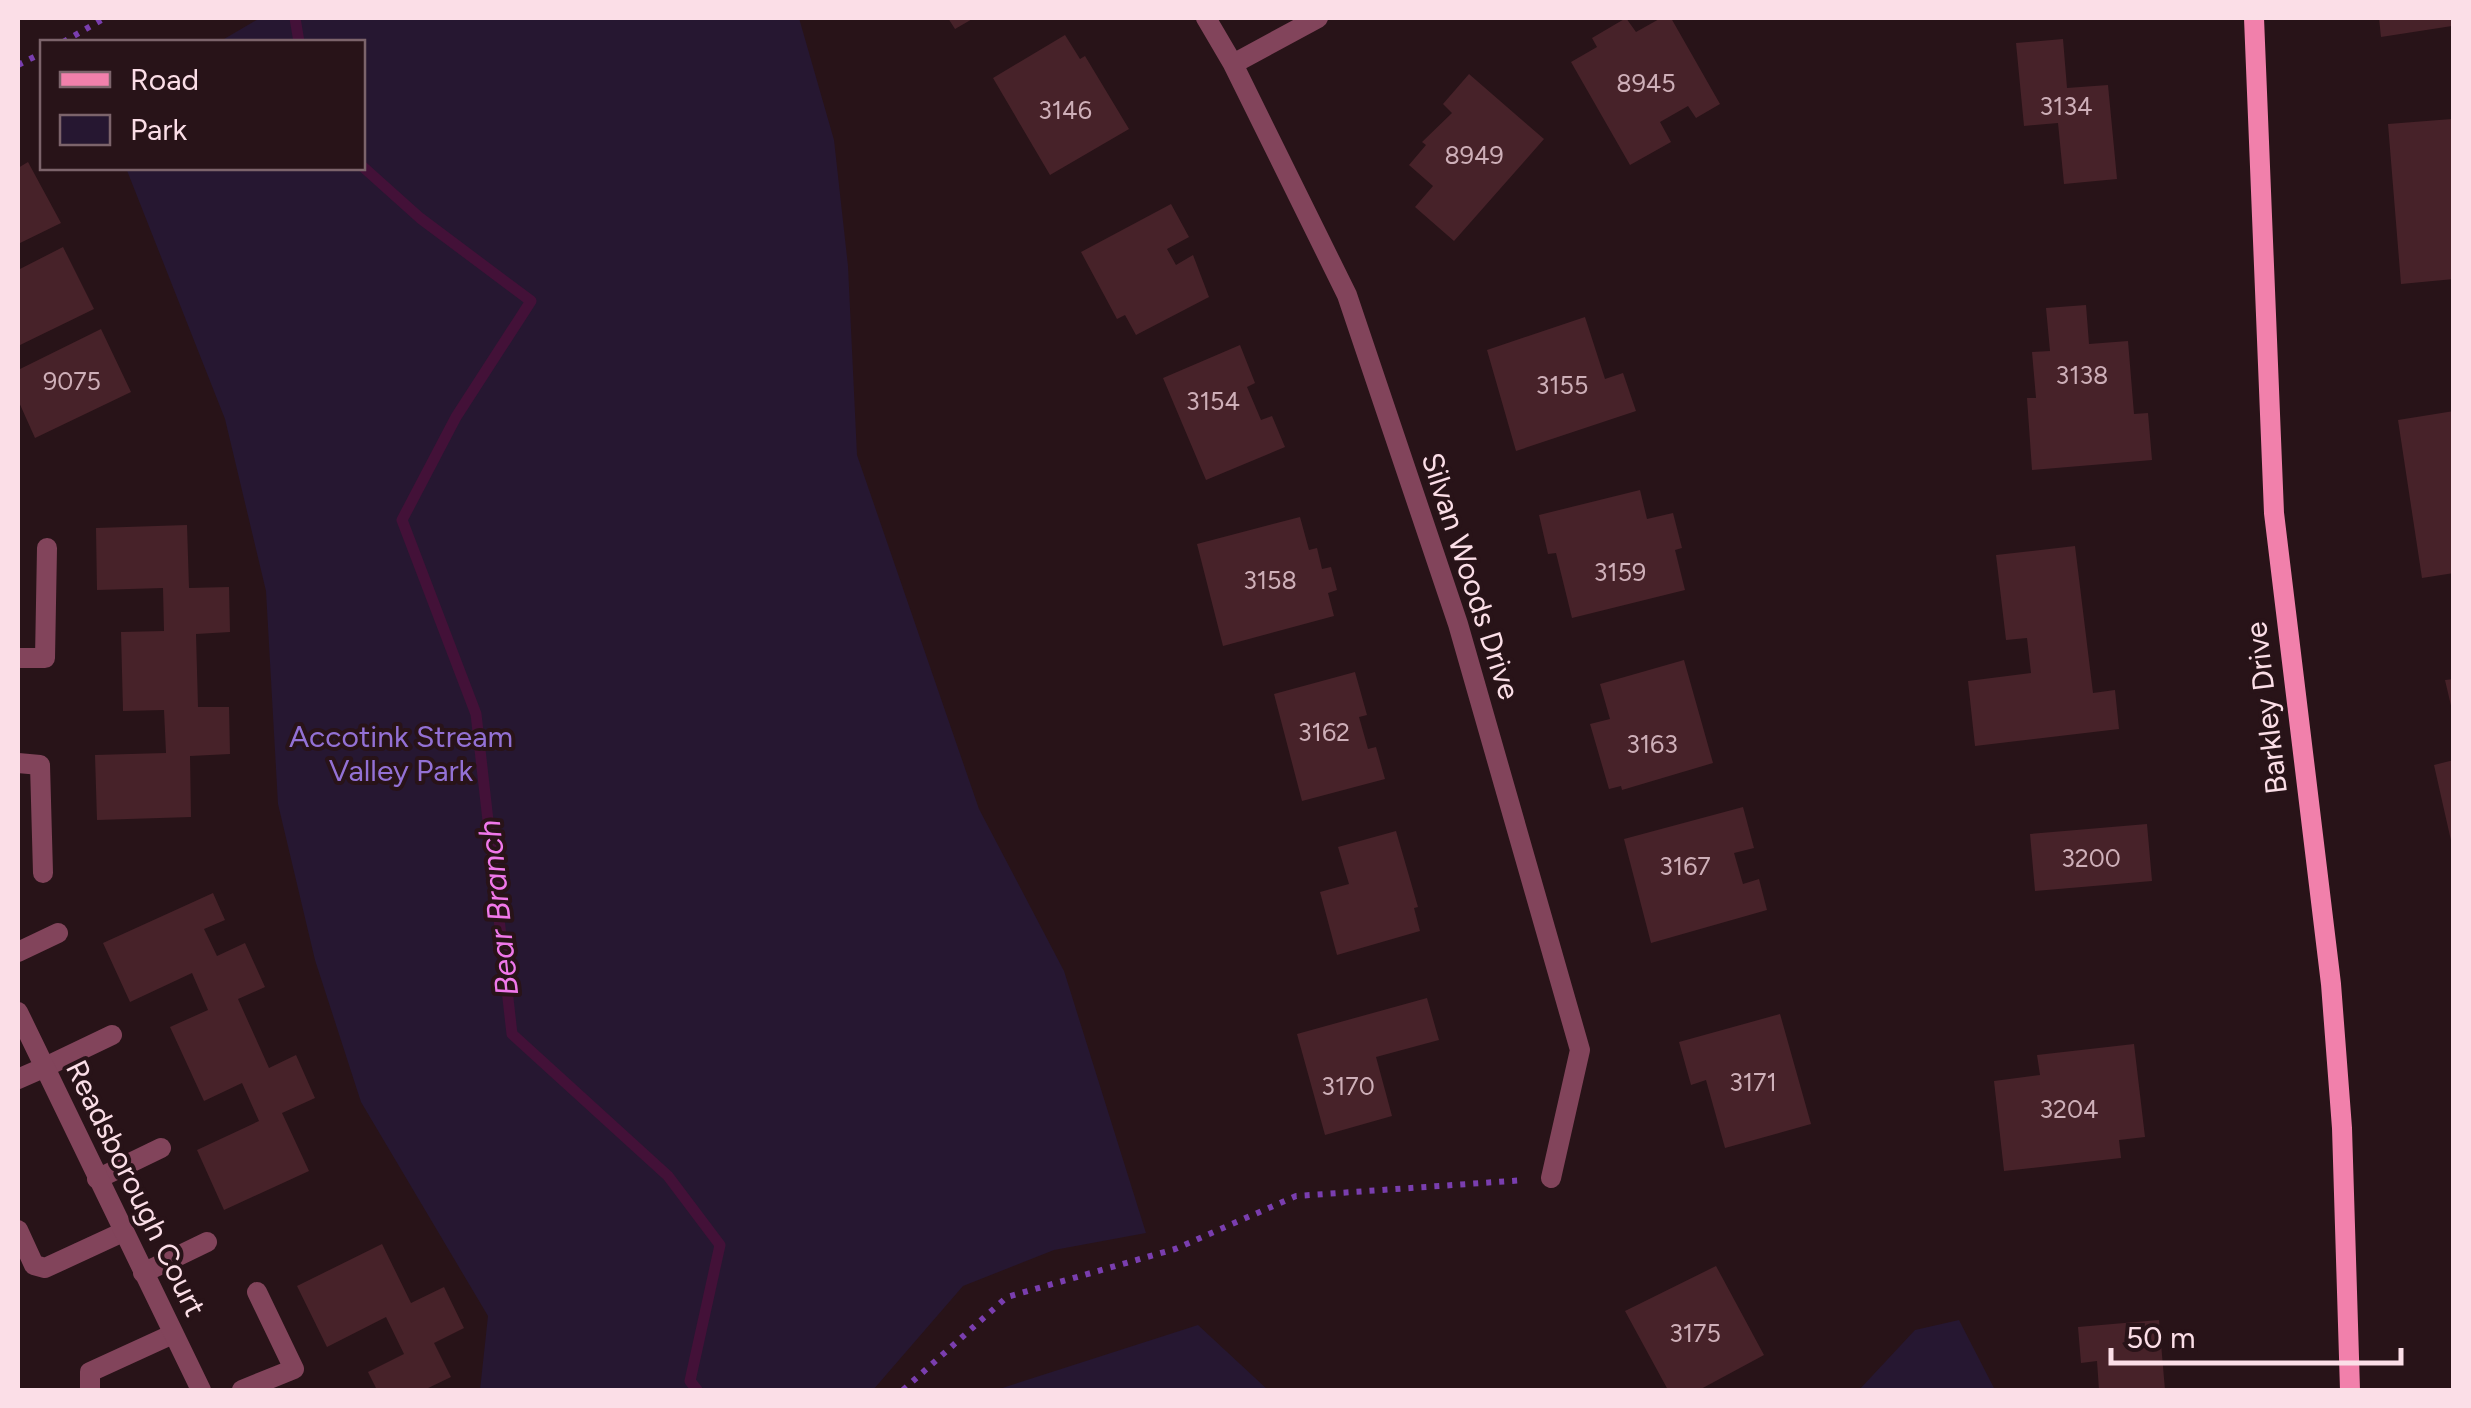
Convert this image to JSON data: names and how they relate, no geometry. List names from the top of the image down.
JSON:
{
  "streets": {
    "street": ["Silvan Woods Drive", "Barkley Drive", "Readsborough Court"]
  },
  "water": ["Bear Branch"],
  "parks": ["Accotink Stream Valley Park"],
  "house_numbers": [
    "8945",
    "3134",
    "3146",
    "8949",
    "3138",
    "9075",
    "3155",
    "3154",
    "3159",
    "3158",
    "3162",
    "3163",
    "3200",
    "3167",
    "3171",
    "3170",
    "3204",
    "3175"
  ],
  "legend": ["Road", "Park"],
  "scale_bar": "50 m"
}
